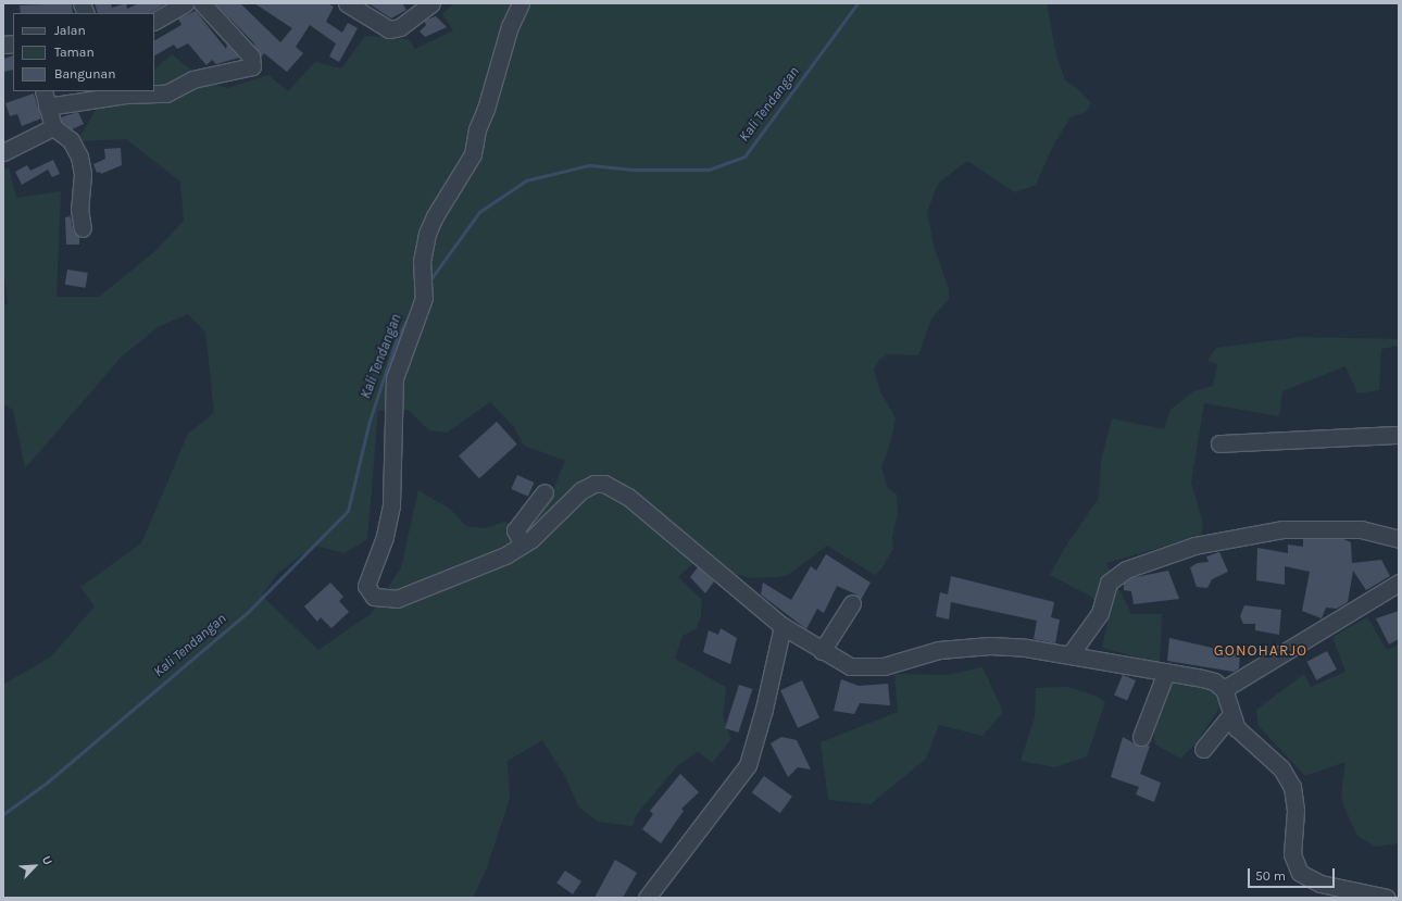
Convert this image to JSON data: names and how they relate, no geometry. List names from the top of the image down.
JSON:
{
  "districts": ["GONOHARJO"],
  "water": ["Kali Tendangan"],
  "legend": ["Jalan", "Taman", "Bangunan"],
  "scale_bar": "50 m",
  "north": "top right"
}
